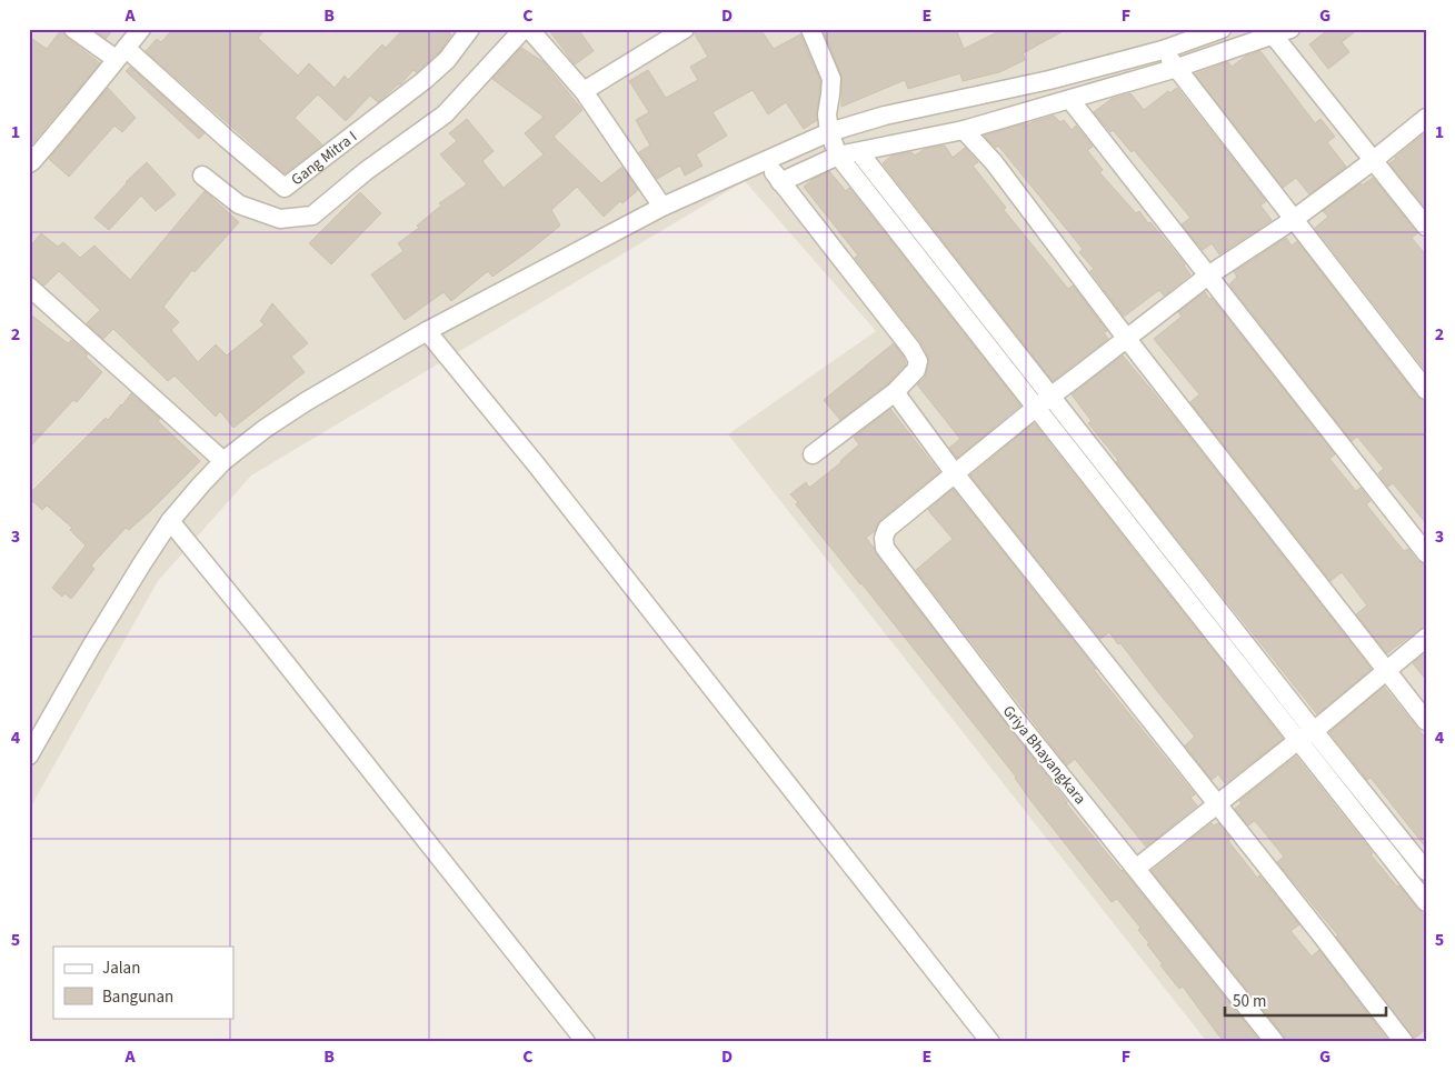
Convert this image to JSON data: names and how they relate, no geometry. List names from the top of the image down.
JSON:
{
  "streets": {
    "street": ["Gang Mitra I", "Griya Bhayangkara"]
  },
  "legend": ["Jalan", "Bangunan"],
  "scale_bar": "50 m",
  "grid": {
    "columns": [
      "A",
      "B",
      "C",
      "D",
      "E",
      "F",
      "G"
    ],
    "rows": [
      "1",
      "2",
      "3",
      "4",
      "5"
    ]
  }
}
